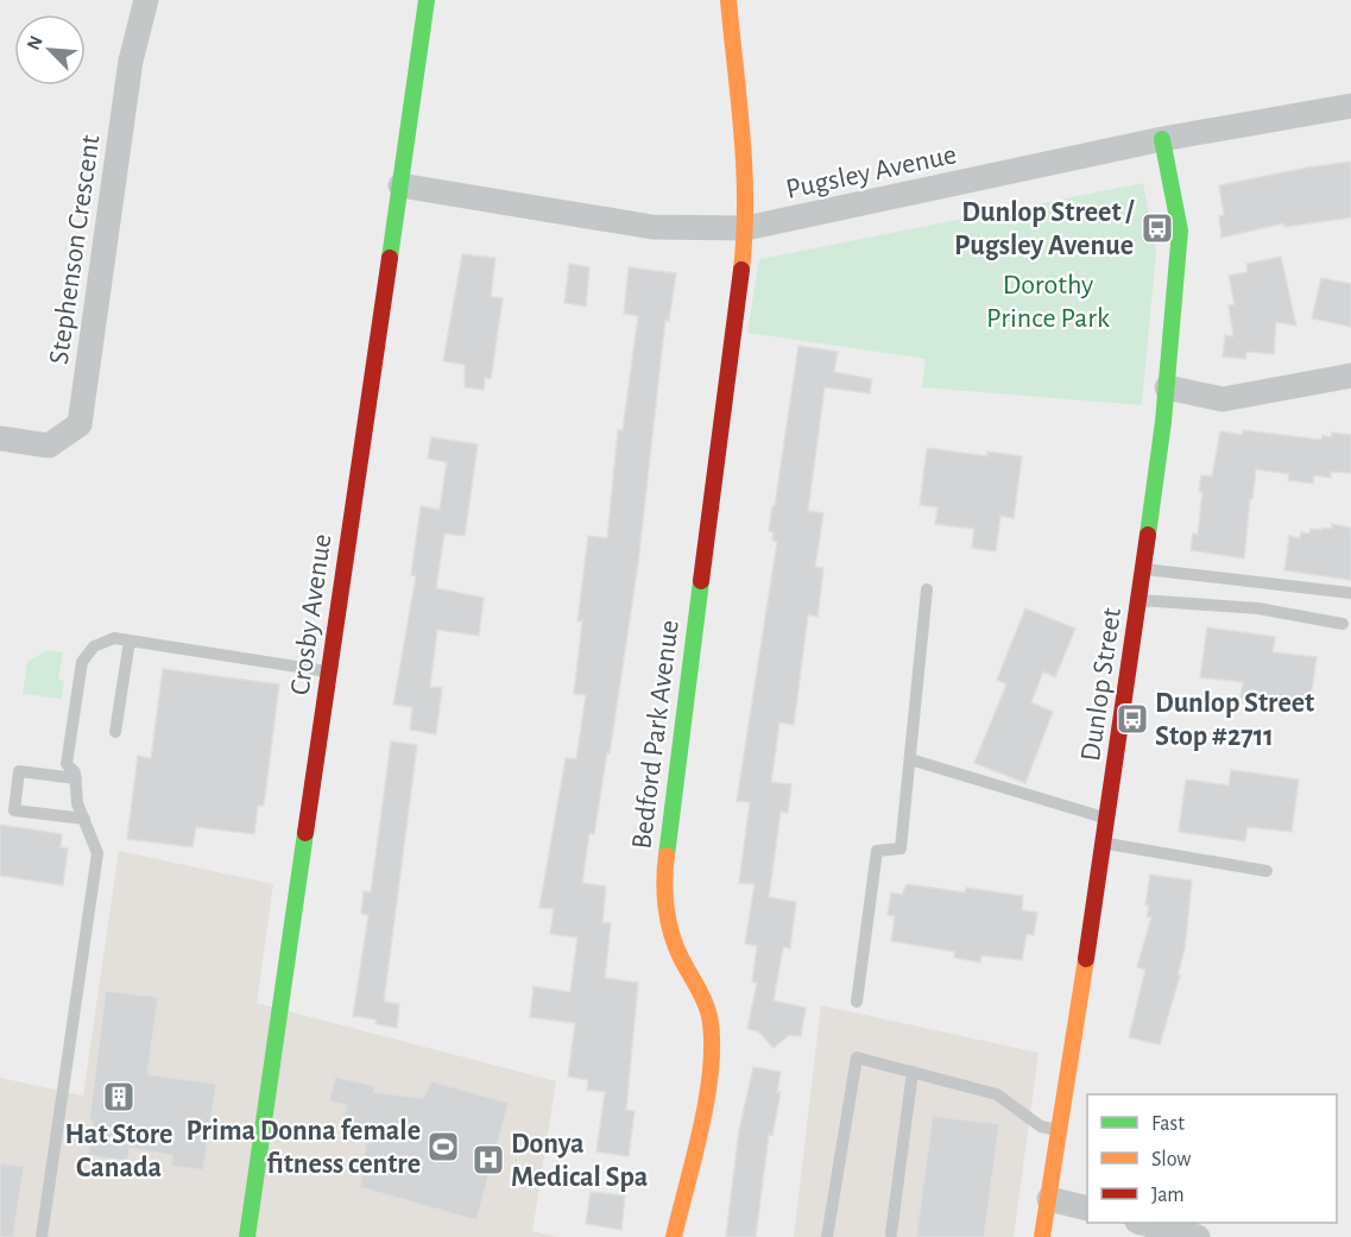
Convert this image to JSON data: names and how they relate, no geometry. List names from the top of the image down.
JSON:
{
  "streets": {
    "street": [
      "Pugsley Avenue",
      "Stephenson Crescent",
      "Crosby Avenue",
      "Dunlop Street",
      "Bedford Park Avenue"
    ]
  },
  "crossings": [
    ["Pugsley Avenue", "Crosby Avenue"],
    ["Pugsley Avenue", "Dunlop Street"],
    ["Pugsley Avenue", "Bedford Park Avenue"]
  ],
  "parks": ["Dorothy Prince Park"],
  "places": {
    "bus stop": ["Dunlop Street / Pugsley Avenue", "Dunlop Street Stop #2711"],
    "building": ["Hat Store Canada"],
    "sports": ["Prima Donna female fitness centre"],
    "hospital": ["Donya Medical Spa"]
  },
  "legend": ["Fast", "Slow", "Jam"],
  "north": "top left"
}
